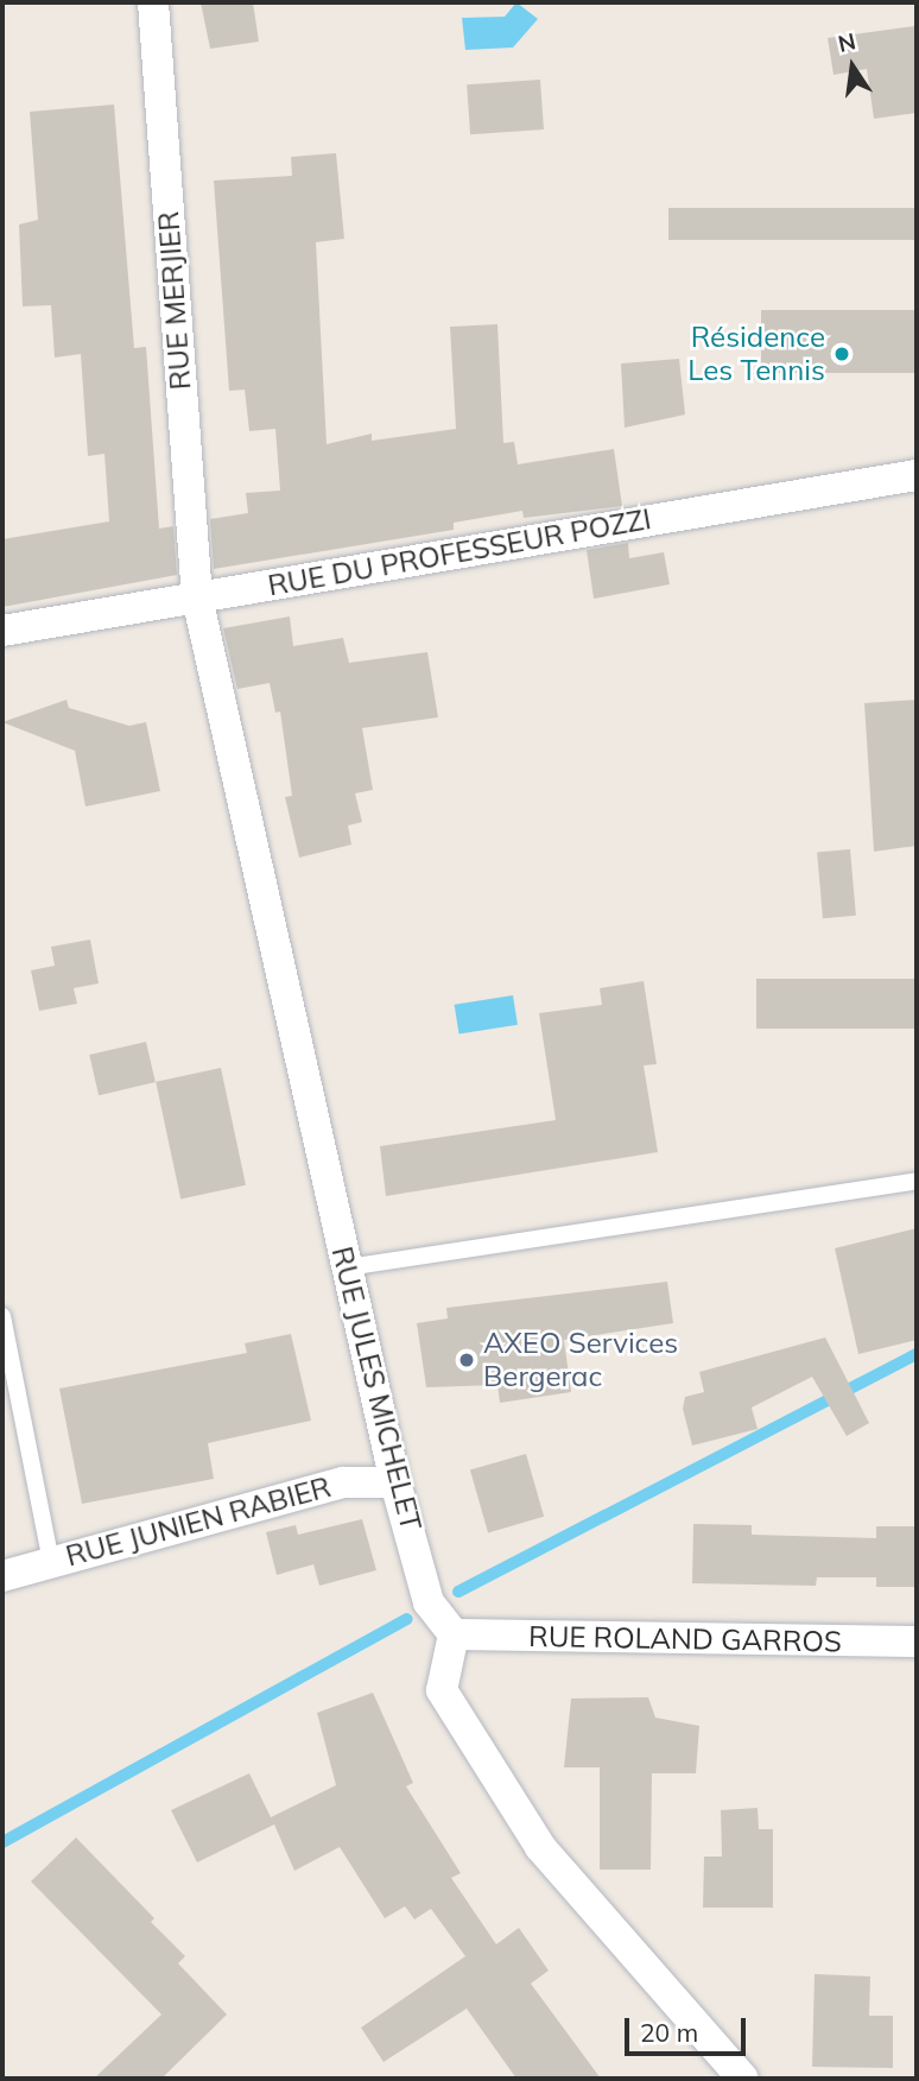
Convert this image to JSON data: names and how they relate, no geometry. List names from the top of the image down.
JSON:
{
  "streets": {
    "street": [
      "RUE MERJIER",
      "RUE DU PROFESSEUR POZZI",
      "RUE JULES MICHELET",
      "RUE JUNIEN RABIER",
      "RUE ROLAND GARROS"
    ]
  },
  "crossings": [
    ["RUE MERJIER", "RUE DU PROFESSEUR POZZI"],
    ["RUE MERJIER", "RUE JULES MICHELET"],
    ["RUE DU PROFESSEUR POZZI", "RUE JULES MICHELET"],
    ["RUE JULES MICHELET", "RUE JUNIEN RABIER"],
    ["RUE JULES MICHELET", "RUE ROLAND GARROS"]
  ],
  "places": ["Résidence Les Tennis", "AXEO Services Bergerac"],
  "scale_bar": "20 m",
  "north": "top"
}
